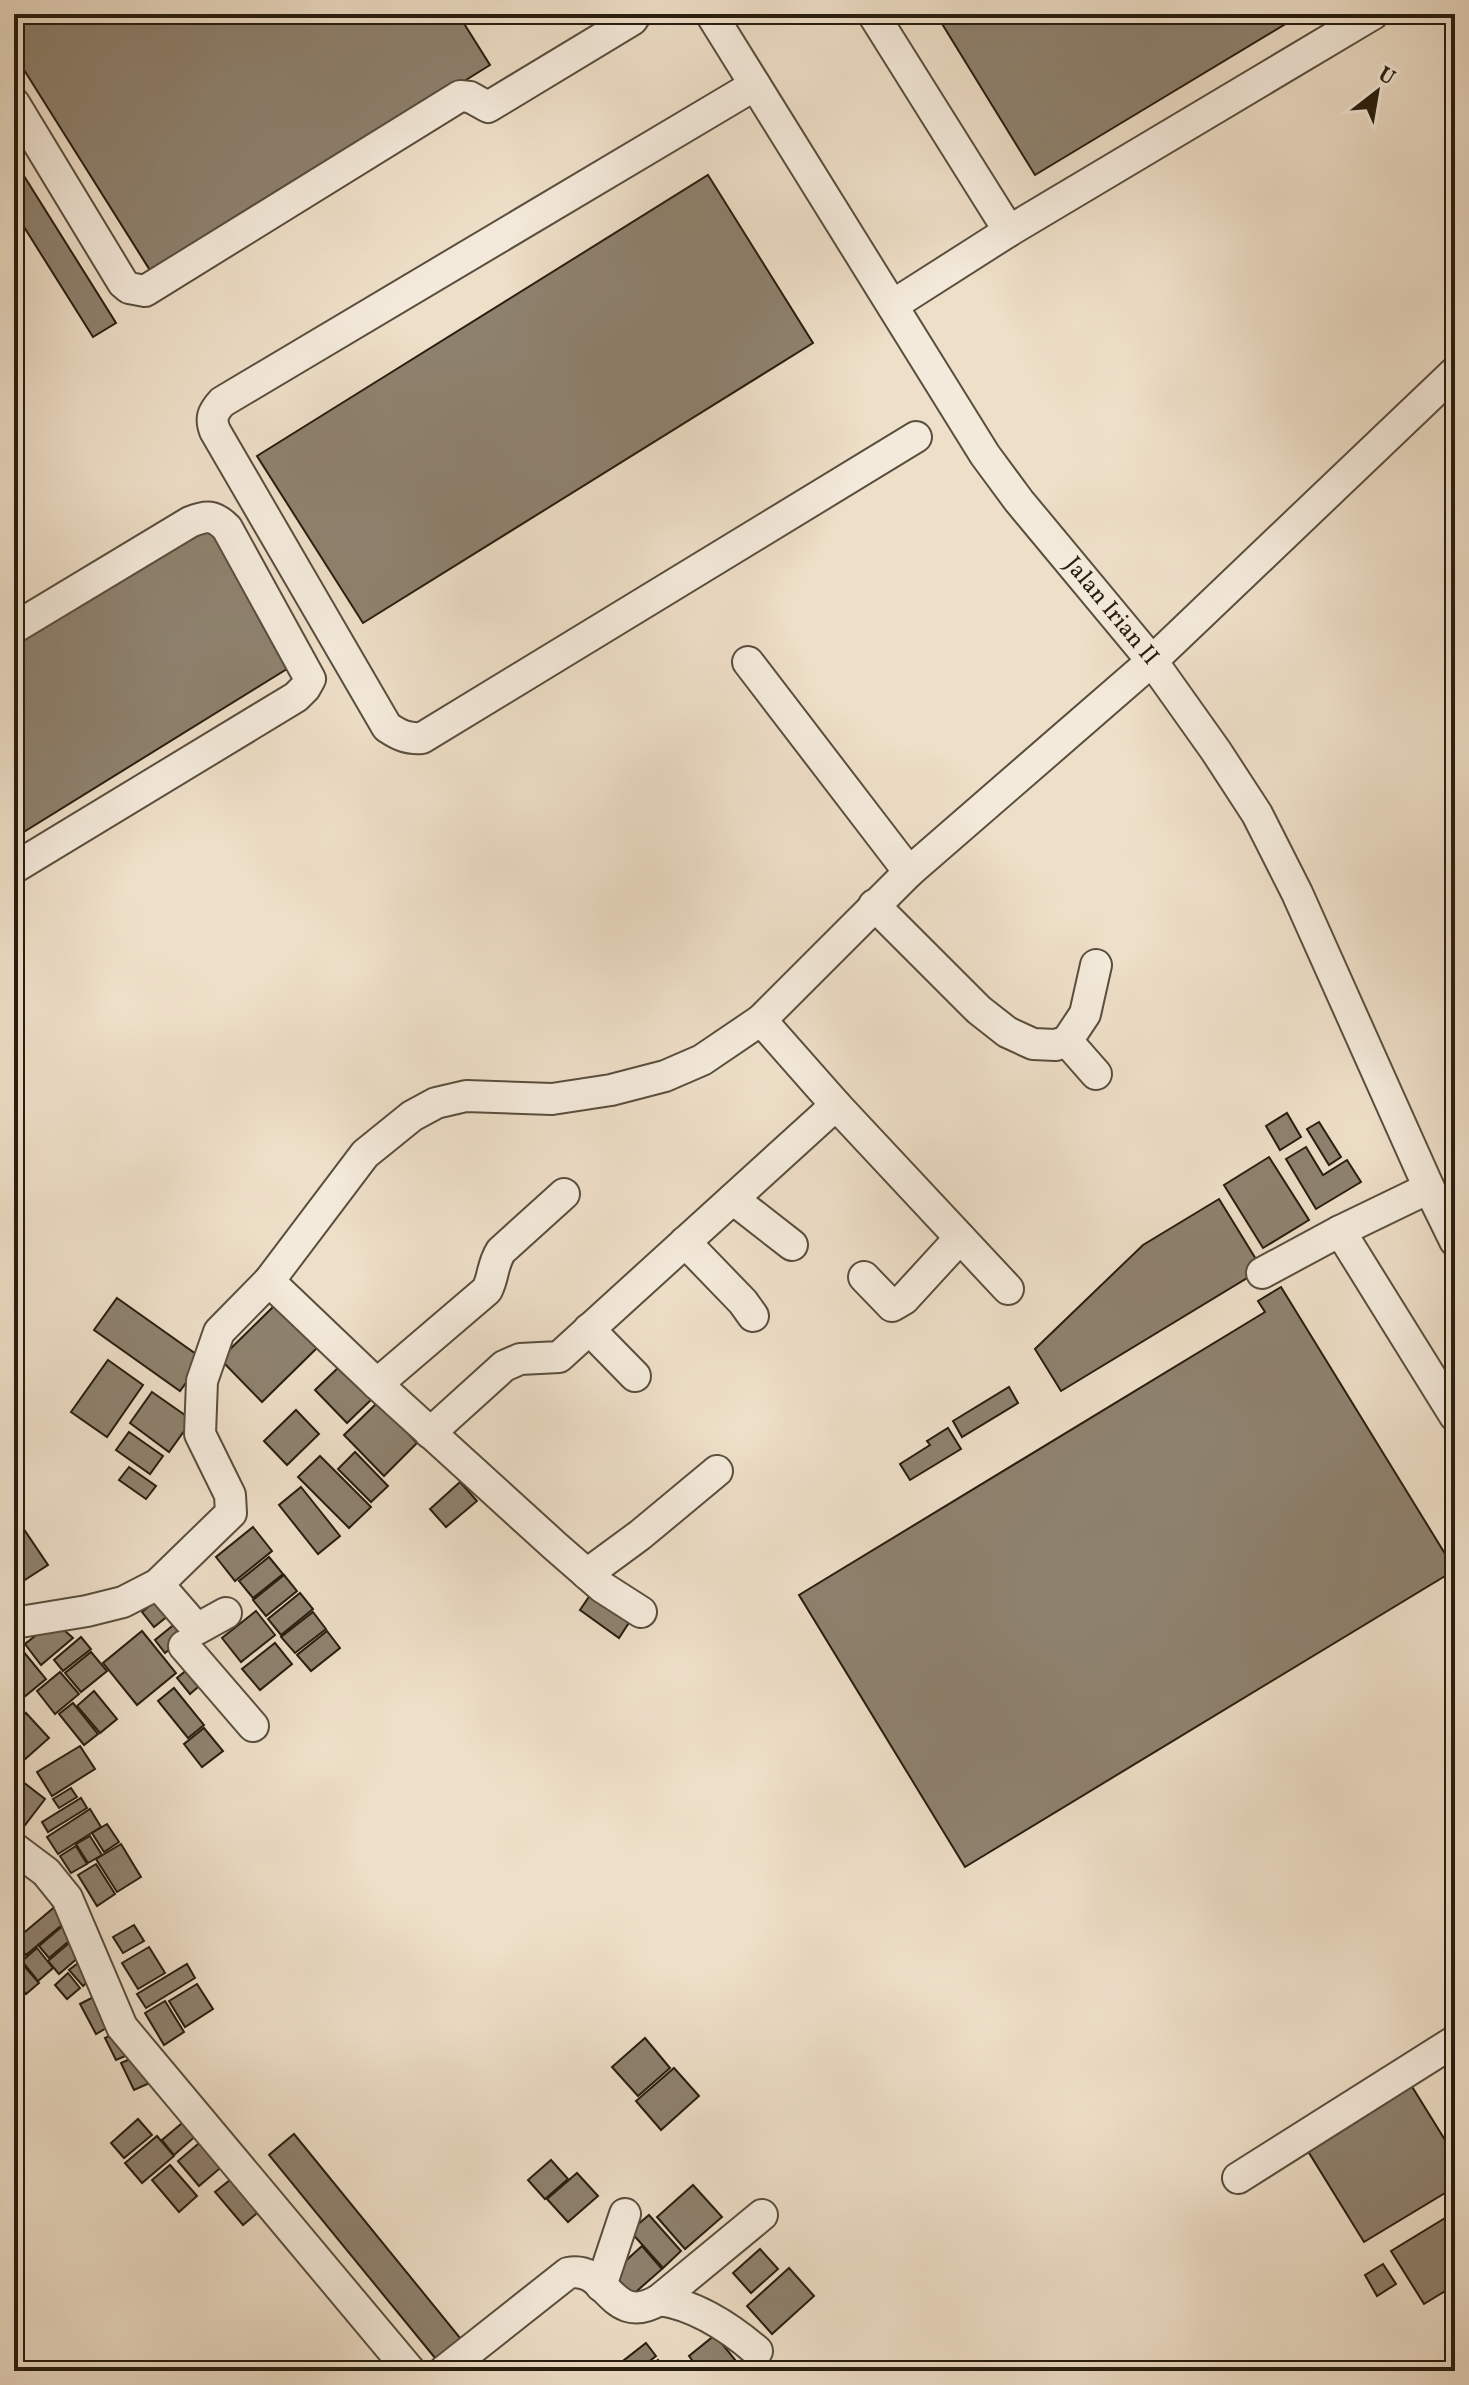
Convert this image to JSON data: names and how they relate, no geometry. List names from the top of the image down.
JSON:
{
  "streets": {
    "street": ["Jalan Irian II"]
  },
  "north": "top right"
}
